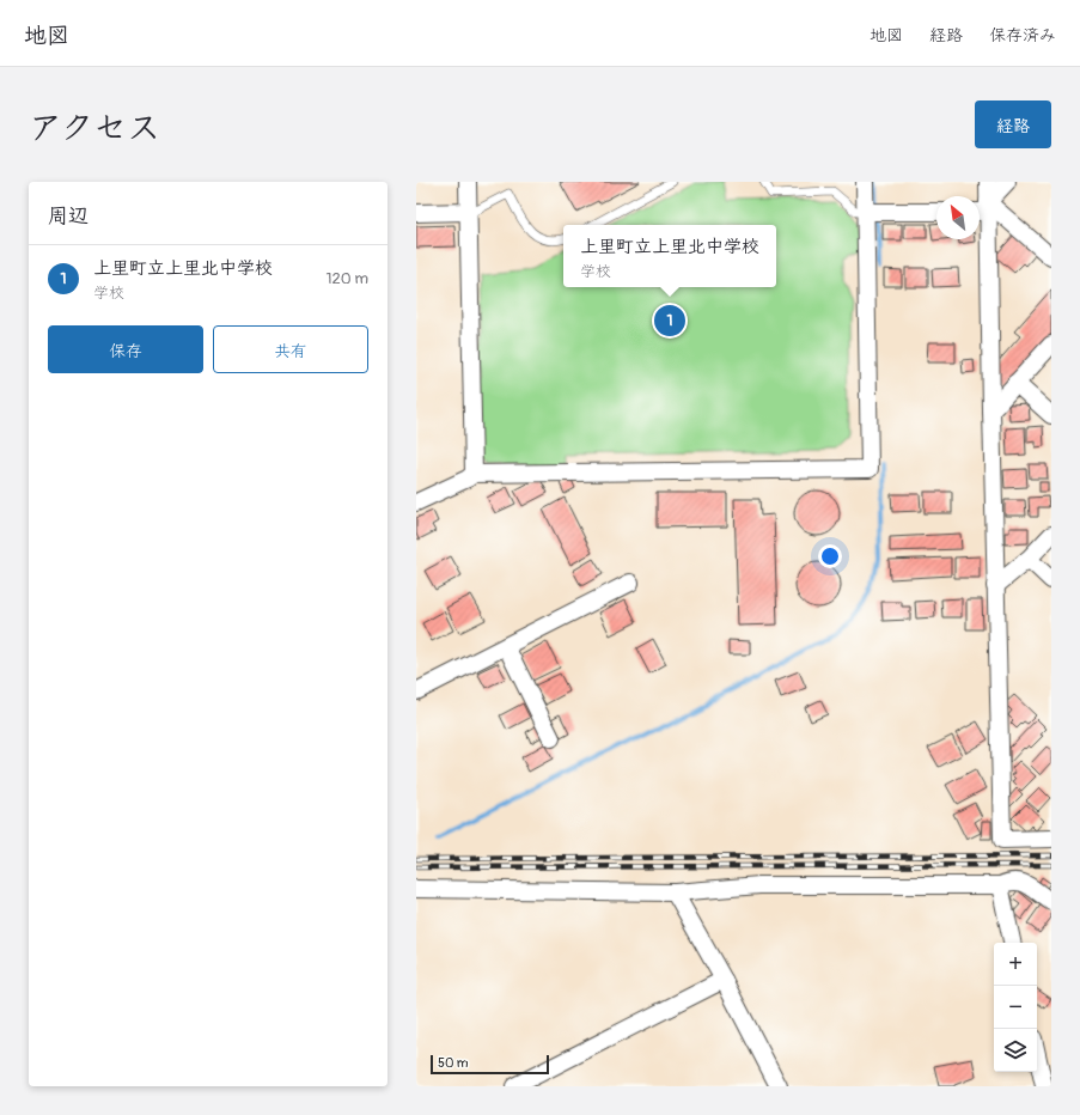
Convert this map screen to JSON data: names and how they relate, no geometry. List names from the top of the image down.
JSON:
{
  "scale_bar": "50 m",
  "north": "top left",
  "page": {
    "header": "地図",
    "nav": ["地図", "経路", "保存済み"],
    "title": "アクセス",
    "buttons": [
      "経路",
      ["保存", "共有"]
    ],
    "heading": "周辺",
    "popup": ["上里町立上里北中学校", "学校"],
    "list": [
      {
        "mark": "1",
        "name": "上里町立上里北中学校",
        "note": "学校",
        "value": "120 m"
      }
    ],
    "pins": "1",
    "map_buttons": ["+", "−"],
    "scale": "50 m"
  }
}
